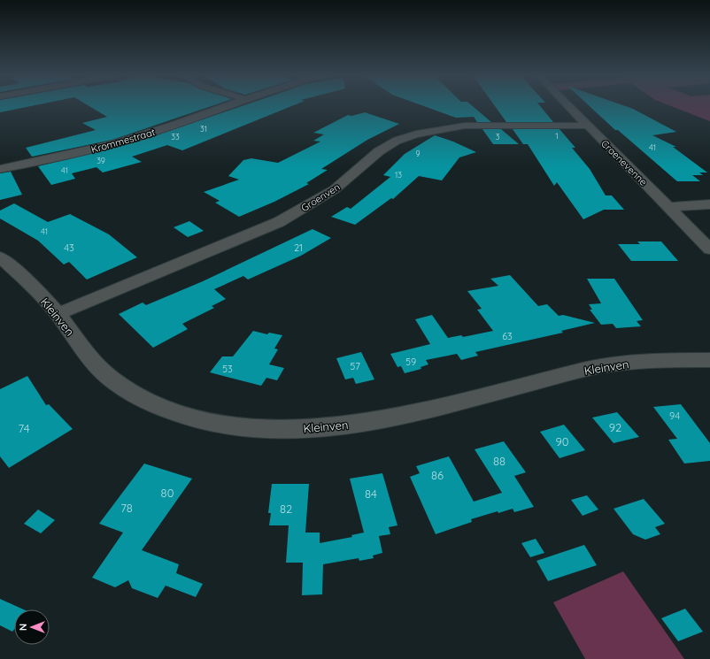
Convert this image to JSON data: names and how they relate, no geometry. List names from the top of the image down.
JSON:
{
  "streets": {
    "street": [
      "Krommestraat",
      "Craenevenne",
      "Groenven",
      "Kleinven"
    ]
  },
  "crossings": [
    ["Craenevenne", "Groenven"],
    ["Groenven", "Kleinven"]
  ],
  "house_numbers": [
    "31",
    "1",
    "33",
    "3",
    "41",
    "9",
    "39",
    "41",
    "13",
    "41",
    "43",
    "21",
    "63",
    "59",
    "57",
    "53",
    "94",
    "92",
    "74",
    "90",
    "88",
    "86",
    "80",
    "84",
    "78",
    "82"
  ],
  "north": "left"
}
